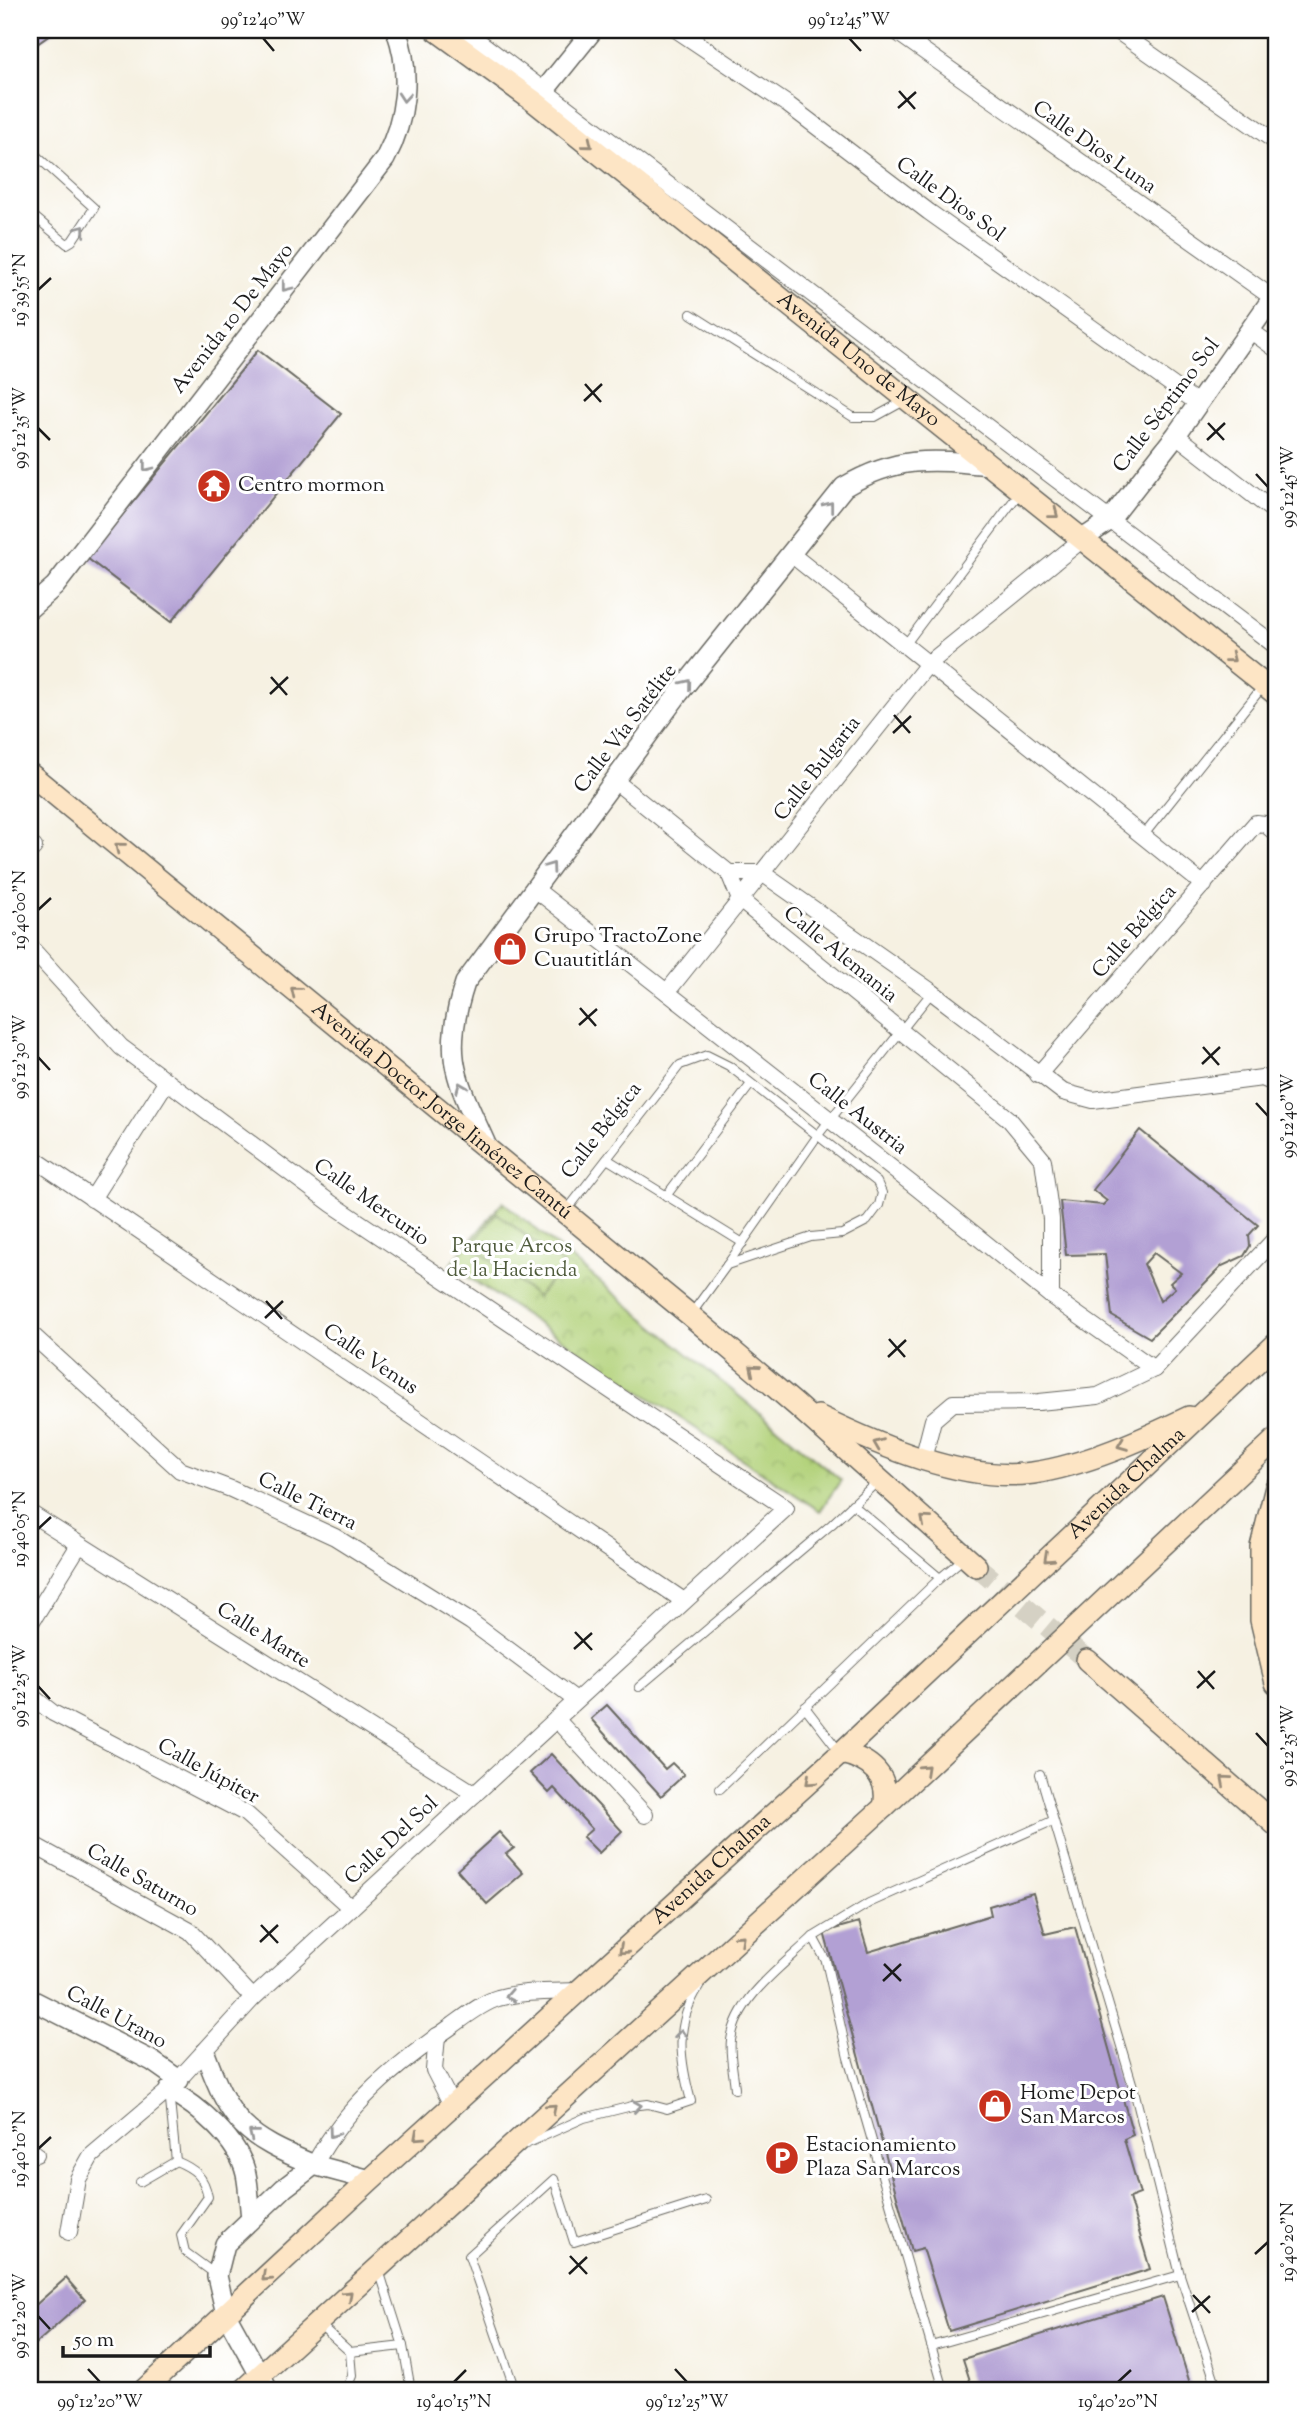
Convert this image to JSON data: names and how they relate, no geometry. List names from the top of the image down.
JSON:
{
  "streets": {
    "main road": ["Avenida Uno de Mayo", "Avenida Doctor Jorge Jiménez Cantú", "Avenida Chalma"],
    "street": [
      "Calle Dios Luna",
      "Calle Dios Sol",
      "Avenida 10 De Mayo",
      "Calle Séptimo Sol",
      "Calle Vía Satélite",
      "Calle Bulgaria",
      "Calle Bélgica",
      "Calle Alemania",
      "Calle Austria",
      "Calle Mercurio",
      "Calle Venus",
      "Calle Tierra",
      "Calle Marte",
      "Calle Júpiter",
      "Calle Del Sol",
      "Calle Saturno",
      "Calle Urano"
    ]
  },
  "crossings": [
    ["Calle Dios Luna", "Calle Séptimo Sol"],
    ["Calle Dios Sol", "Calle Séptimo Sol"],
    ["Avenida Uno de Mayo", "Calle Séptimo Sol"],
    ["Avenida Uno de Mayo", "Calle Vía Satélite"],
    ["Avenida Uno de Mayo", "Calle Bulgaria"],
    ["Calle Séptimo Sol", "Calle Bulgaria"],
    ["Calle Vía Satélite", "Calle Alemania"],
    ["Calle Vía Satélite", "Avenida Doctor Jorge Jiménez Cantú"],
    ["Calle Vía Satélite", "Calle Austria"],
    ["Calle Bulgaria", "Calle Alemania"],
    ["Calle Bulgaria", "Calle Austria"],
    ["Calle Bélgica", "Avenida Doctor Jorge Jiménez Cantú"],
    ["Calle Alemania", "Calle Austria"],
    ["Calle Mercurio", "Calle Del Sol"],
    ["Calle Venus", "Calle Del Sol"],
    ["Calle Tierra", "Calle Del Sol"],
    ["Calle Marte", "Calle Del Sol"],
    ["Calle Júpiter", "Calle Del Sol"],
    ["Calle Del Sol", "Calle Saturno"],
    ["Calle Del Sol", "Calle Urano"]
  ],
  "one_way": [
    "Avenida 10 De Mayo",
    "Avenida Uno de Mayo",
    "Calle Vía Satélite",
    "Avenida Doctor Jorge Jiménez Cantú"
  ],
  "parks": ["Parque Arcos de la Hacienda"],
  "places": {
    "temple": ["Centro mormon"],
    "shop": ["Grupo TractoZone Cuautitlán", "Home Depot San Marcos"],
    "parking": ["Estacionamiento Plaza San Marcos"]
  },
  "scale_bar": "50 m",
  "coordinates": [
    "99°12'40\"W",
    "99°12'45\"W",
    "19°39'55\"N",
    "99°12'35\"W",
    "19°40'00\"N",
    "99°12'30\"W",
    "19°40'05\"N",
    "99°12'25\"W",
    "19°40'10\"N",
    "19°40'20\"N",
    "99°12'20\"W",
    "19°40'15\"N"
  ]
}
